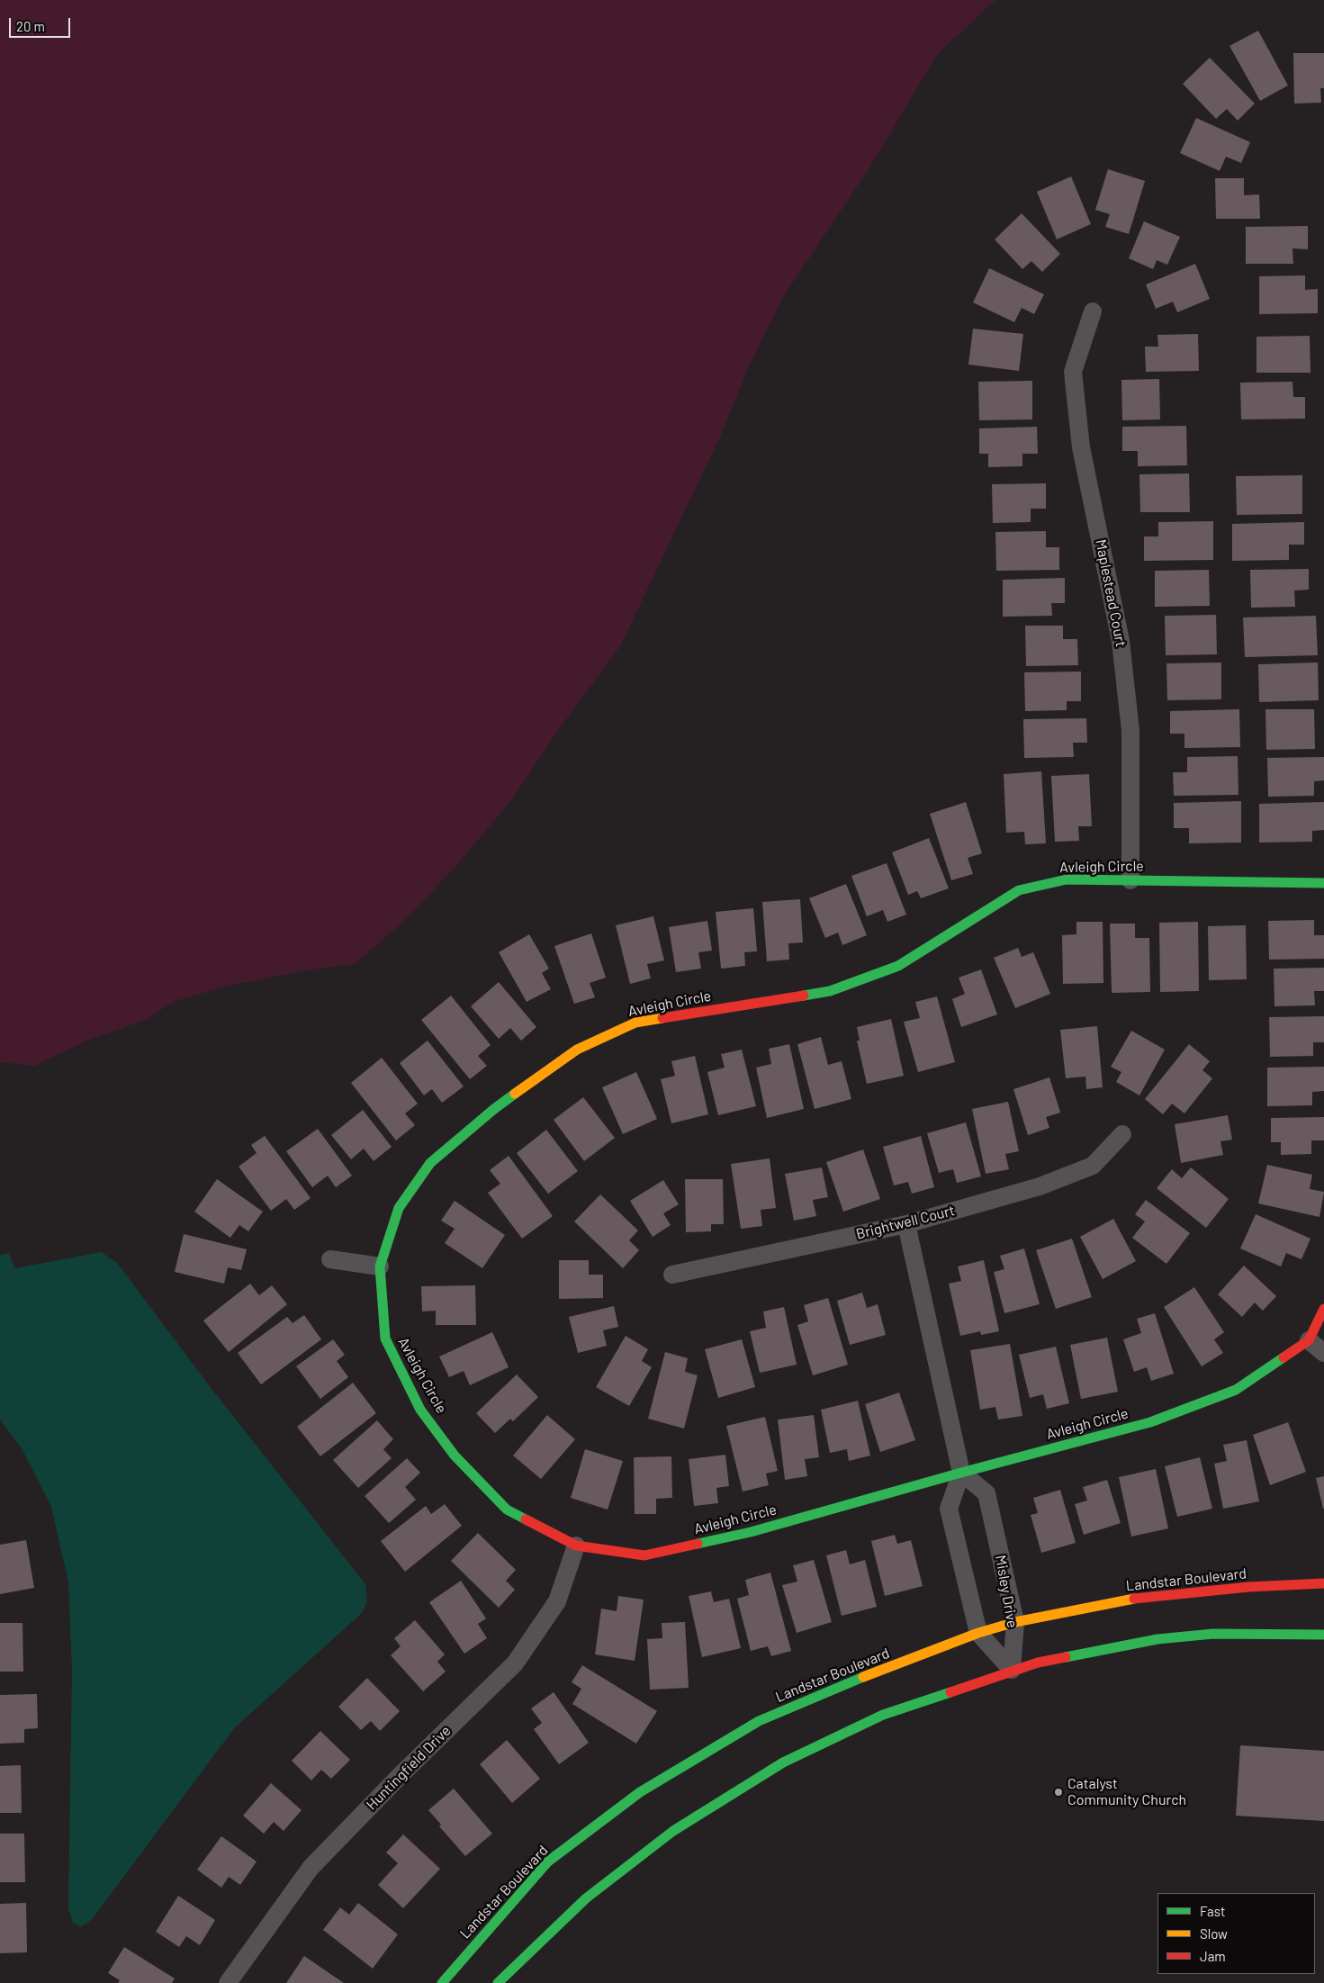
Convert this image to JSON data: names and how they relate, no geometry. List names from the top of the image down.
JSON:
{
  "streets": {
    "street": [
      "Maplestead Court",
      "Avleigh Circle",
      "Brightwell Court",
      "Landstar Boulevard",
      "Misley Drive",
      "Huntingfield Drive"
    ]
  },
  "crossings": [
    ["Maplestead Court", "Avleigh Circle"],
    ["Avleigh Circle", "Misley Drive"],
    ["Avleigh Circle", "Huntingfield Drive"],
    ["Landstar Boulevard", "Misley Drive"]
  ],
  "places": ["Catalyst Community Church"],
  "legend": ["Fast", "Slow", "Jam"],
  "scale_bar": "20 m"
}
